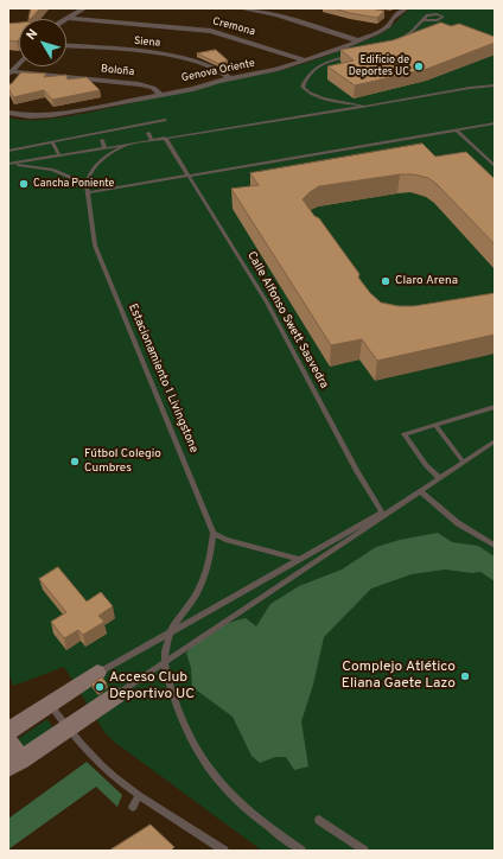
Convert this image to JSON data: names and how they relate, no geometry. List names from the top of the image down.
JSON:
{
  "streets": {
    "street": [
      "Cremona",
      "Siena",
      "Boloña",
      "Genova Oriente"
    ],
    "lane": ["Calle Alfonso Swett Saavedra", "Estacionamiento 1 Livingstone"]
  },
  "crossings": [
    ["Cremona", "Genova Oriente"],
    ["Siena", "Genova Oriente"],
    ["Boloña", "Genova Oriente"]
  ],
  "places": [
    "Edificio de Deportes UC",
    "Cancha Poniente",
    "Claro Arena",
    "Fútbol Colegio Cumbres",
    "Complejo Atlético Eliana Gaete Lazo",
    "Acceso Club Deportivo UC"
  ],
  "north": "top left"
}
